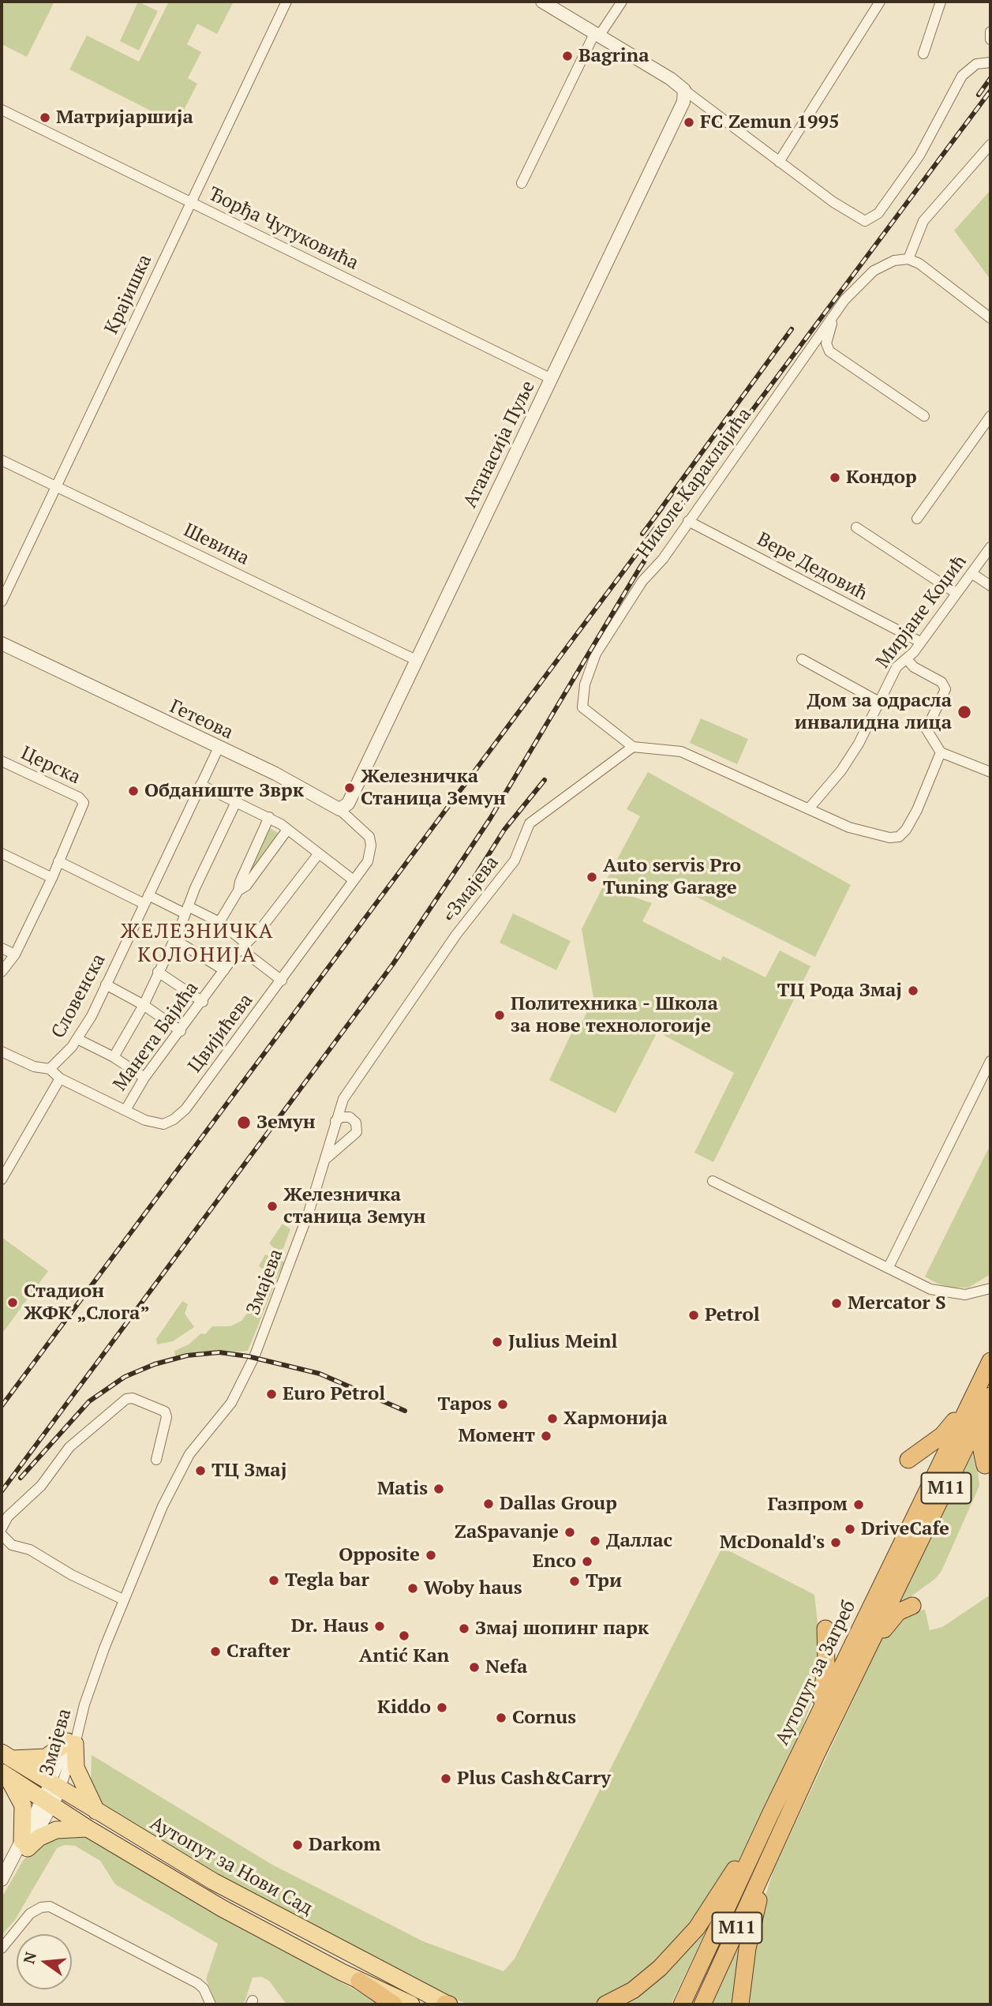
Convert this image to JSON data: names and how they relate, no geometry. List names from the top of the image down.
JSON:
{
  "streets": {
    "highway": ["M11", "Аутопут за Загреб"],
    "main road": ["Аутопут за Нови Сад"],
    "street": [
      "Ђорђа Чутуковића",
      "Крајишка",
      "Атанасија Пуље",
      "Николе Караклајића",
      "Шевина",
      "Вере Дедовић",
      "Мирјане Коџић",
      "Гетеова",
      "Церска",
      "Змајева",
      "Словенска",
      "Цвијићева",
      "Манета Бајића"
    ]
  },
  "crossings": [
    ["Ђорђа Чутуковића", "Крајишка"],
    ["Ђорђа Чутуковића", "Атанасија Пуље"],
    ["Крајишка", "Шевина"],
    ["Атанасија Пуље", "Шевина"],
    ["Атанасија Пуље", "Гетеова"],
    ["Николе Караклајића", "Вере Дедовић"],
    ["Николе Караклајића", "Змајева"],
    ["Вере Дедовић", "Мирјане Коџић"],
    ["Гетеова", "Словенска"],
    ["Гетеова", "Цвијићева"],
    ["Змајева", "Аутопут за Нови Сад"],
    ["Цвијићева", "Манета Бајића"]
  ],
  "districts": ["ЖЕЛЕЗНИЧКА КОЛОНИЈА"],
  "places": [
    "Bagrina",
    "Матријаршија",
    "FC Zemun 1995",
    "Кондор",
    "Дом за одрасла инвалидна лица",
    "Железничка Станица Земун",
    "Обданиште Зврк",
    "Auto servis Pro Tuning Garage",
    "ТЦ Рода Змај",
    "Политехника - Школа за нове технологоије",
    "Земун",
    "Железничка станица Земун",
    "Стадион ЖФК „Слога”",
    "Mercator S",
    "Petrol",
    "Julius Meinl",
    "Euro Petrol",
    "Tapos",
    "Хармонија",
    "Момент",
    "ТЦ Змај",
    "Matis",
    "Dallas Group",
    "Газпром",
    "DriveCafe",
    "ZaSpavanje",
    "Даллас",
    "McDonald's",
    "Opposite",
    "Enco",
    "Tegla bar",
    "Три",
    "Woby haus",
    "Dr. Haus",
    "Змај шопинг парк",
    "Antić Kan",
    "Crafter",
    "Nefa",
    "Kiddo",
    "Cornus",
    "Plus Cash&Carry",
    "Darkom"
  ],
  "north": "left"
}
